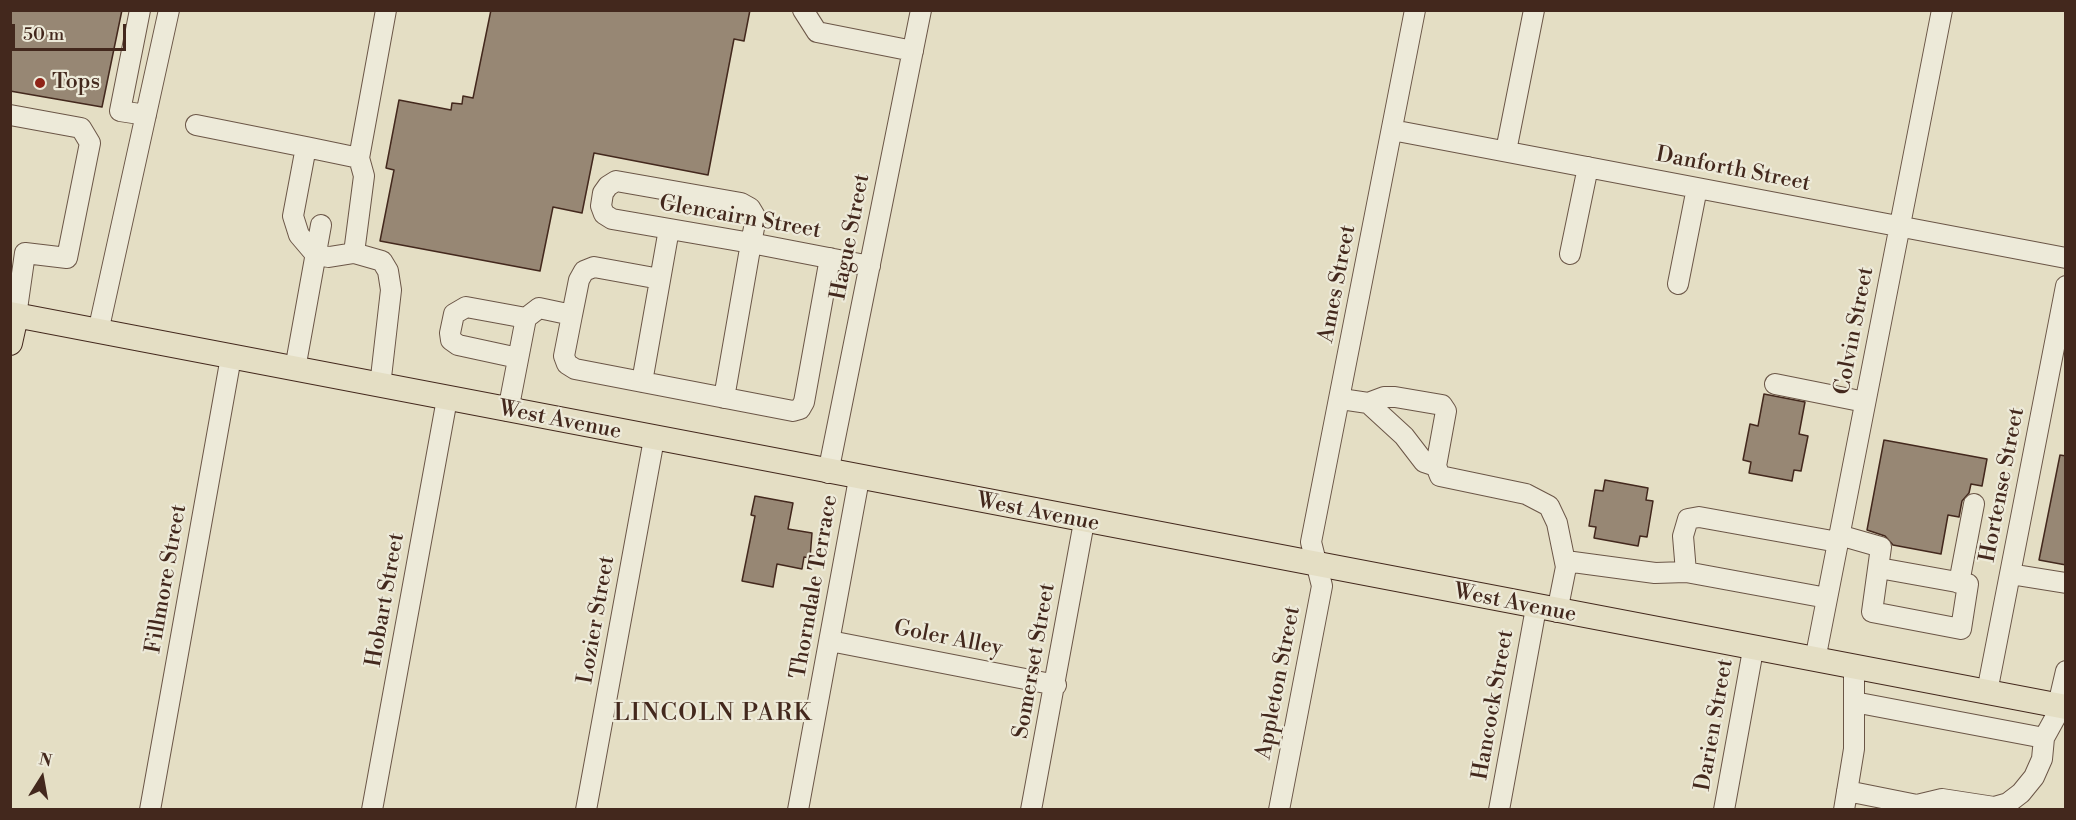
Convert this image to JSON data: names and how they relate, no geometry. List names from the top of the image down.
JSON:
{
  "streets": {
    "main road": ["West Avenue"],
    "street": [
      "Danforth Street",
      "Glencairn Street",
      "Hague Street",
      "Ames Street",
      "Colvin Street",
      "Hortense Street",
      "Fillmore Street",
      "Thorndale Terrace",
      "Hobart Street",
      "Lozier Street",
      "Goler Alley",
      "Somerset Street",
      "Appleton Street",
      "Hancock Street",
      "Darien Street"
    ]
  },
  "crossings": [
    ["Danforth Street", "Ames Street"],
    ["Danforth Street", "Colvin Street"],
    ["Glencairn Street", "Hague Street"],
    ["Hague Street", "West Avenue"],
    ["Ames Street", "West Avenue"],
    ["Ames Street", "Appleton Street"],
    ["Colvin Street", "West Avenue"],
    ["West Avenue", "Hortense Street"],
    ["West Avenue", "Fillmore Street"],
    ["West Avenue", "Thorndale Terrace"],
    ["West Avenue", "Hobart Street"],
    ["West Avenue", "Lozier Street"],
    ["West Avenue", "Somerset Street"],
    ["West Avenue", "Appleton Street"],
    ["West Avenue", "Hancock Street"],
    ["West Avenue", "Darien Street"],
    ["Thorndale Terrace", "Goler Alley"],
    ["Goler Alley", "Somerset Street"]
  ],
  "districts": ["LINCOLN PARK"],
  "places": ["Tops"],
  "scale_bar": "50 m",
  "north": "top"
}
